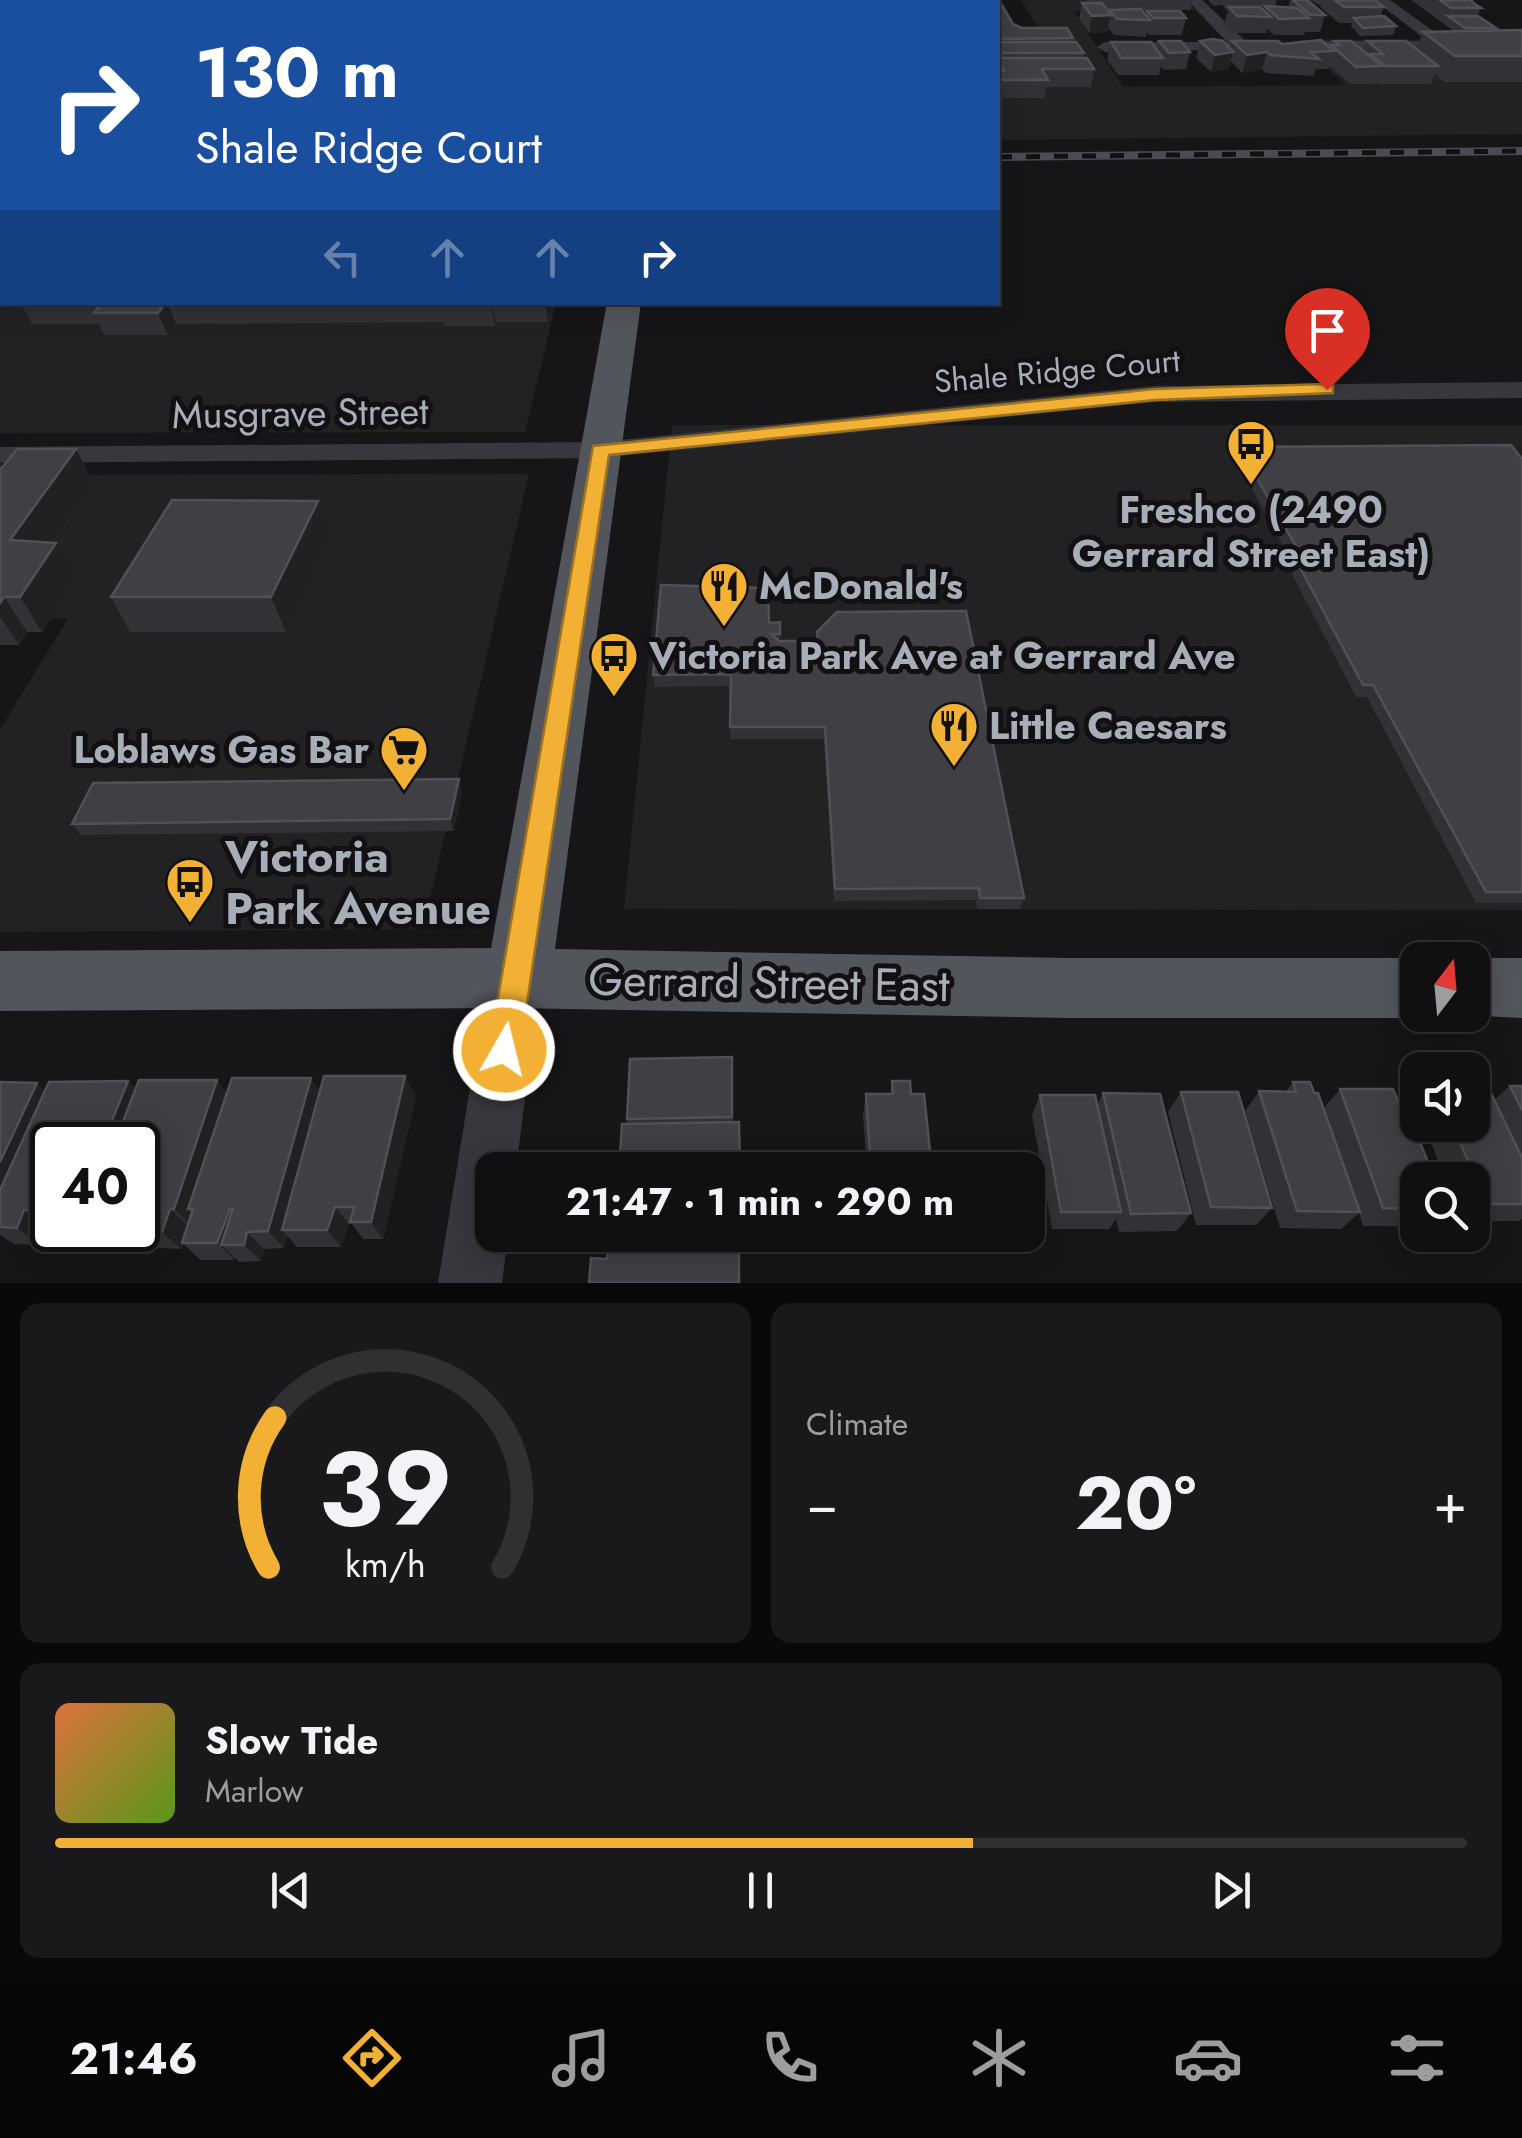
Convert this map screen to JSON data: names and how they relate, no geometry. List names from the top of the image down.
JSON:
{
  "streets": {
    "main road": ["Gerrard Street East"],
    "street": ["Shale Ridge Court", "Musgrave Street"]
  },
  "crossings": [
    ["Shale Ridge Court", "Musgrave Street"]
  ],
  "places": {
    "bus stop": ["Freshco (2490 Gerrard Street East)", "Victoria Park Ave at Gerrard Ave", "Victoria Park Avenue"],
    "restaurant": ["McDonald's", "Little Caesars"],
    "supermarket": ["Loblaws Gas Bar"]
  },
  "north": "top",
  "page": {
    "turn": ["130 m", "Shale Ridge Court"],
    "limit": "40",
    "trip": "21:47 · 1 min · 290 m",
    "tile": "Climate",
    "heat": ["−", "20°", "+"],
    "song": ["Slow Tide", "Marlow"],
    "tabs": "21:46",
    "gauge": ["39", "km/h"]
  }
}
